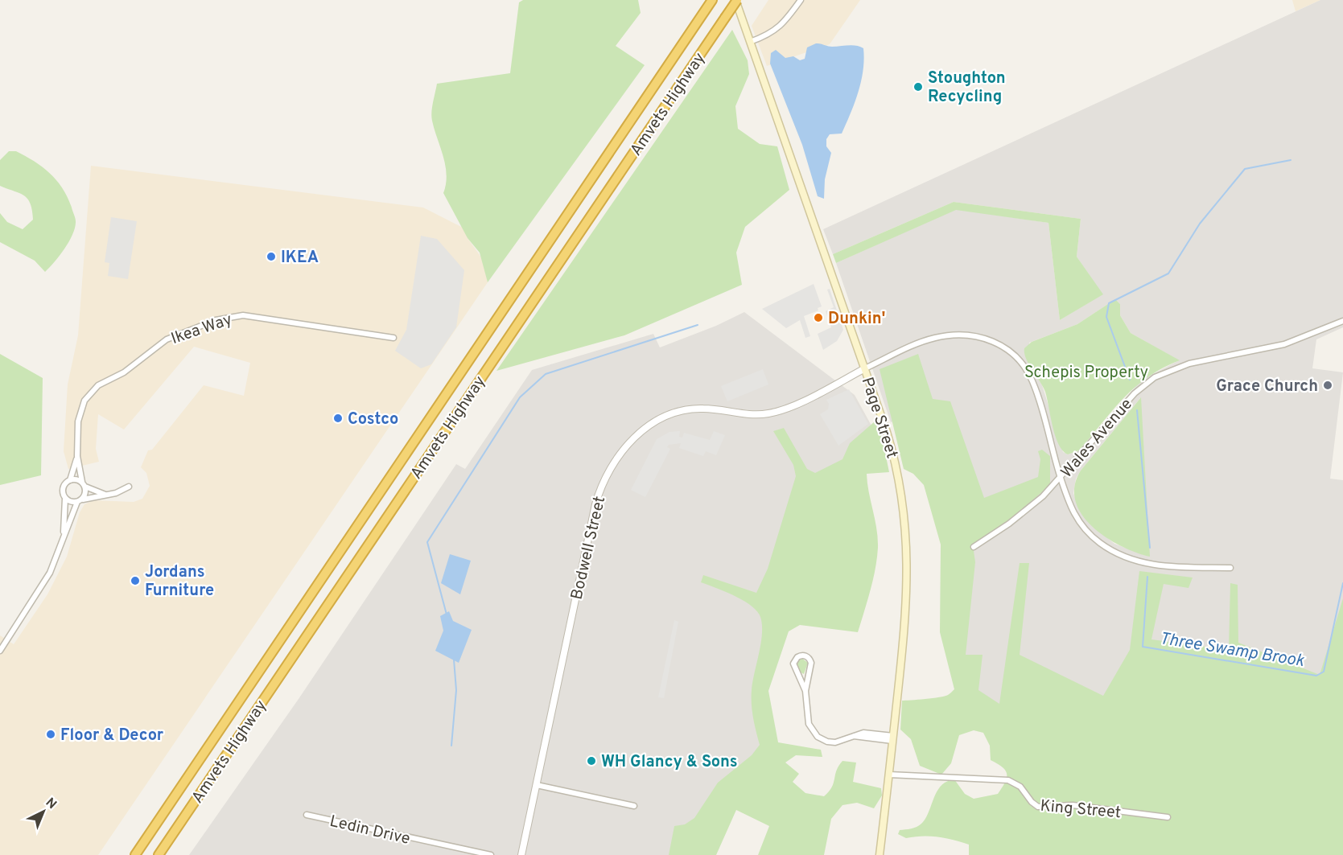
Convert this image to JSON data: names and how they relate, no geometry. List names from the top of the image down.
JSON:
{
  "streets": {
    "highway": ["Amvets Highway"],
    "main road": ["Page Street"],
    "street": [
      "Ikea Way",
      "Wales Avenue",
      "Bodwell Street",
      "King Street",
      "Ledin Drive"
    ]
  },
  "crossings": [
    ["Amvets Highway", "Page Street"],
    ["Page Street", "Bodwell Street"],
    ["Page Street", "King Street"]
  ],
  "water": ["Three Swamp Brook"],
  "parks": ["Schepis Property"],
  "places": [
    "Stoughton Recycling",
    "IKEA",
    "Dunkin'",
    "Grace Church",
    "Costco",
    "Jordans Furniture",
    "Floor & Decor",
    "WH Glancy & Sons"
  ],
  "north": "top right"
}
